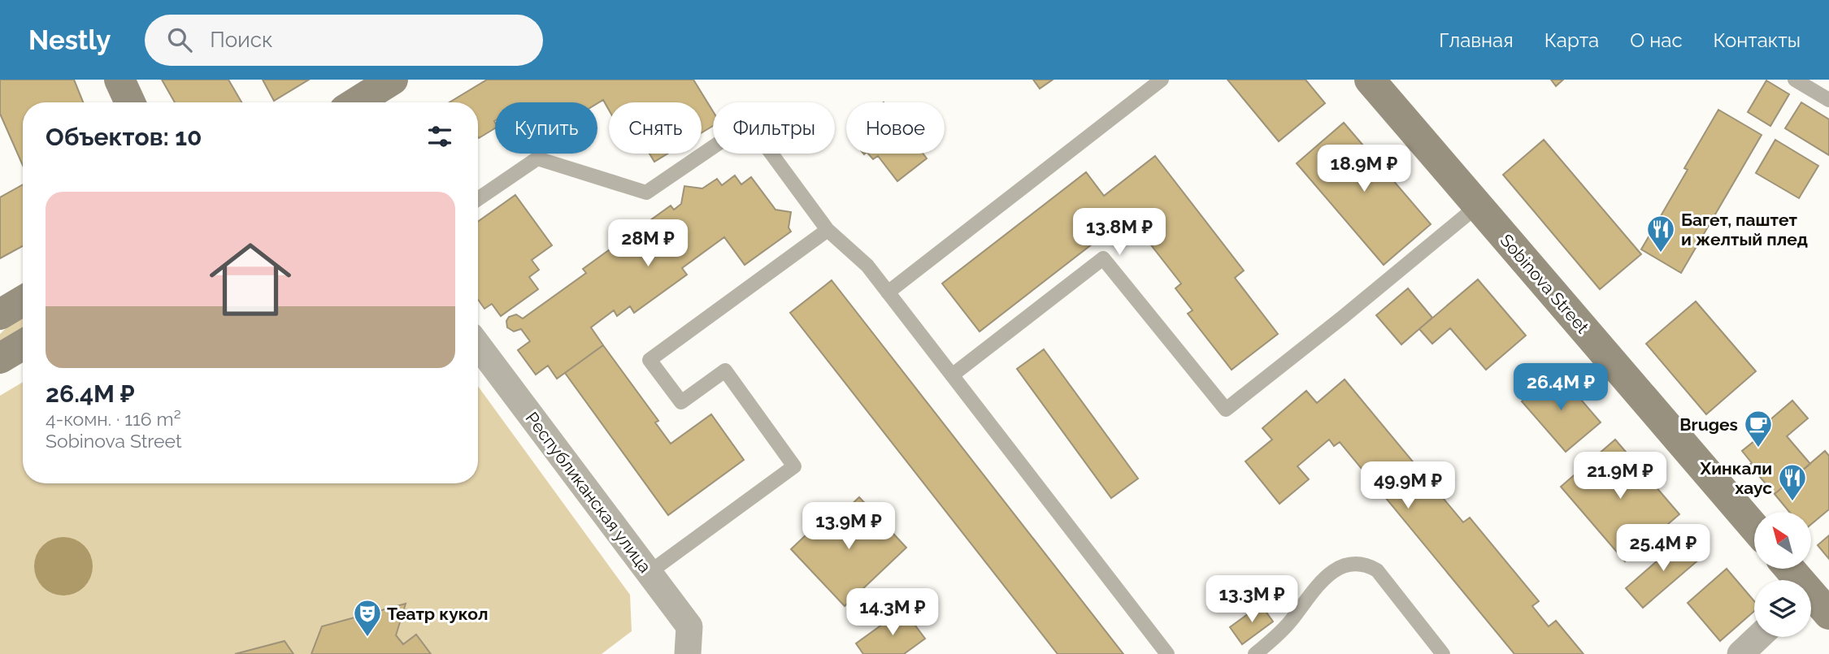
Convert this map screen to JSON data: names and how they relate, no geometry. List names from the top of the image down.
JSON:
{
  "streets": {
    "main road": ["Sobinova Street"],
    "street": ["Республиканская улица"]
  },
  "places": {
    "restaurant": ["Багет, паштет и желтый плед", "Хинкали хаус"],
    "cafe": ["Bruges"],
    "theatre": ["Театр кукол"]
  },
  "north": "top left",
  "page": {
    "header": "Nestly",
    "search": "Поиск",
    "nav": [
      "Главная",
      "Карта",
      "О нас",
      "Контакты"
    ],
    "chip": [
      "Купить",
      "Снять",
      "Фильтры",
      "Новое"
    ],
    "heading": "Объектов: 10",
    "price": [
      "18.9M ₽",
      "13.8M ₽",
      "28M ₽",
      "26.4M ₽",
      "21.9M ₽",
      "49.9M ₽",
      "13.9M ₽",
      "25.4M ₽",
      "13.3M ₽",
      "14.3M ₽"
    ],
    "list": [
      {
        "name": "26.4M ₽",
        "note": "4-комн. · 116 m² · Sobinova Street"
      }
    ]
  }
}
